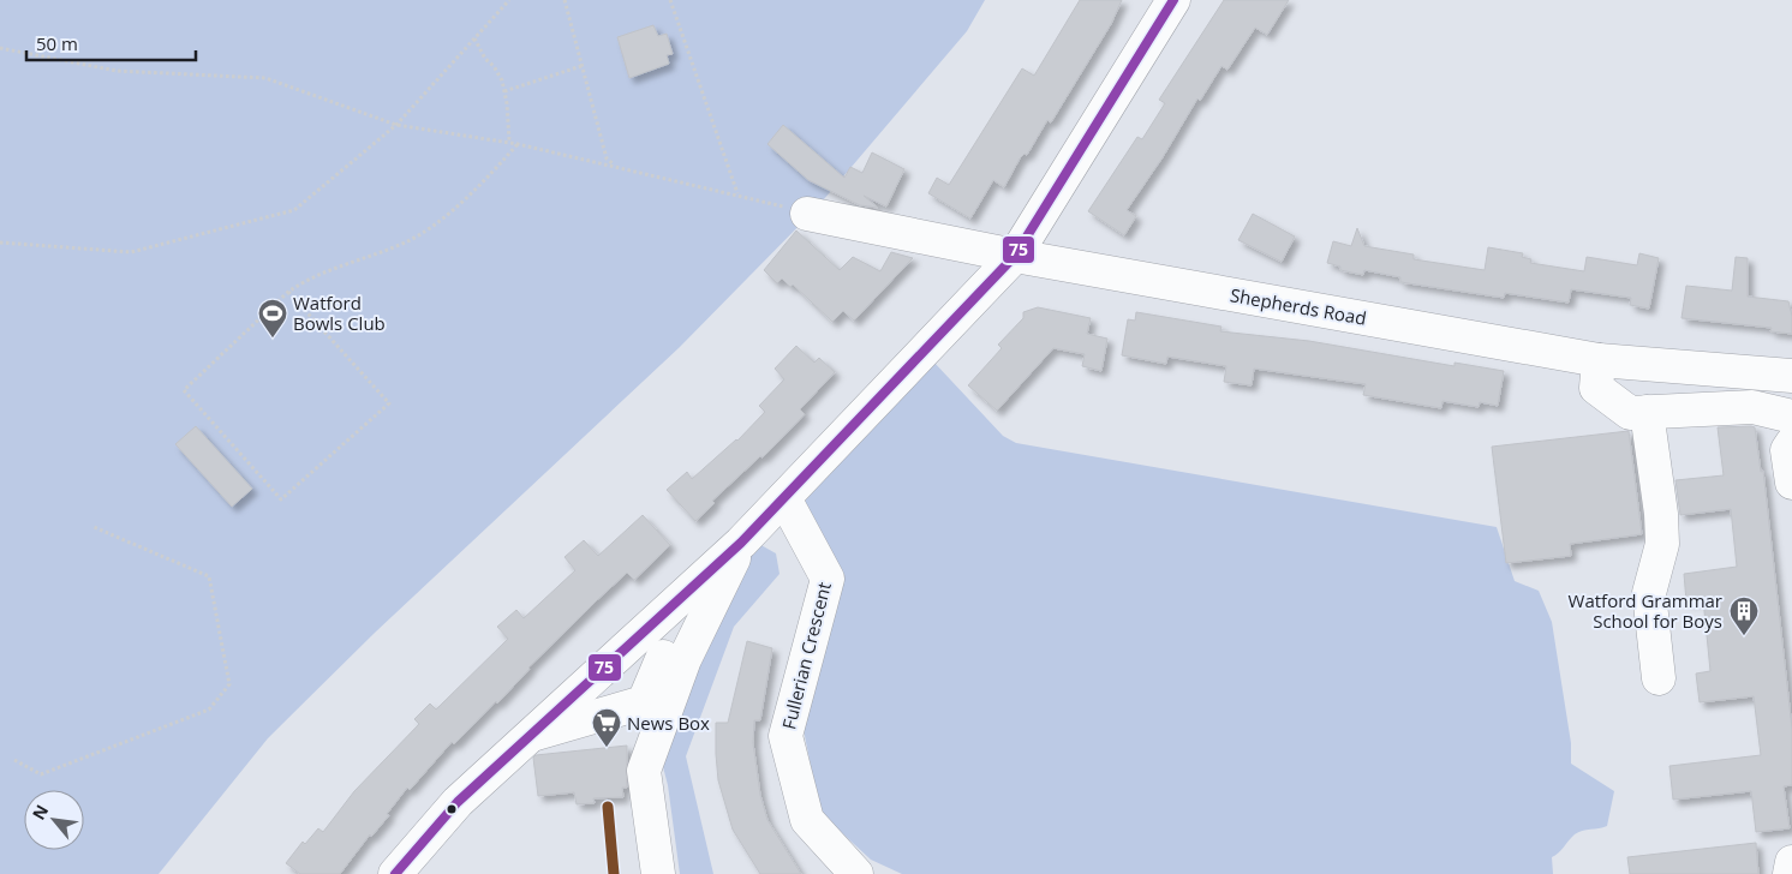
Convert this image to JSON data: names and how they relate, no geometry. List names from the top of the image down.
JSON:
{
  "streets": {
    "street": ["Shepherds Road", "Fullerian Crescent"]
  },
  "places": {
    "sports": ["Watford Bowls Club"],
    "building": ["Watford Grammar School for Boys"],
    "supermarket": ["News Box"]
  },
  "lines": ["transit line 75"],
  "scale_bar": "50 m",
  "north": "top left"
}
